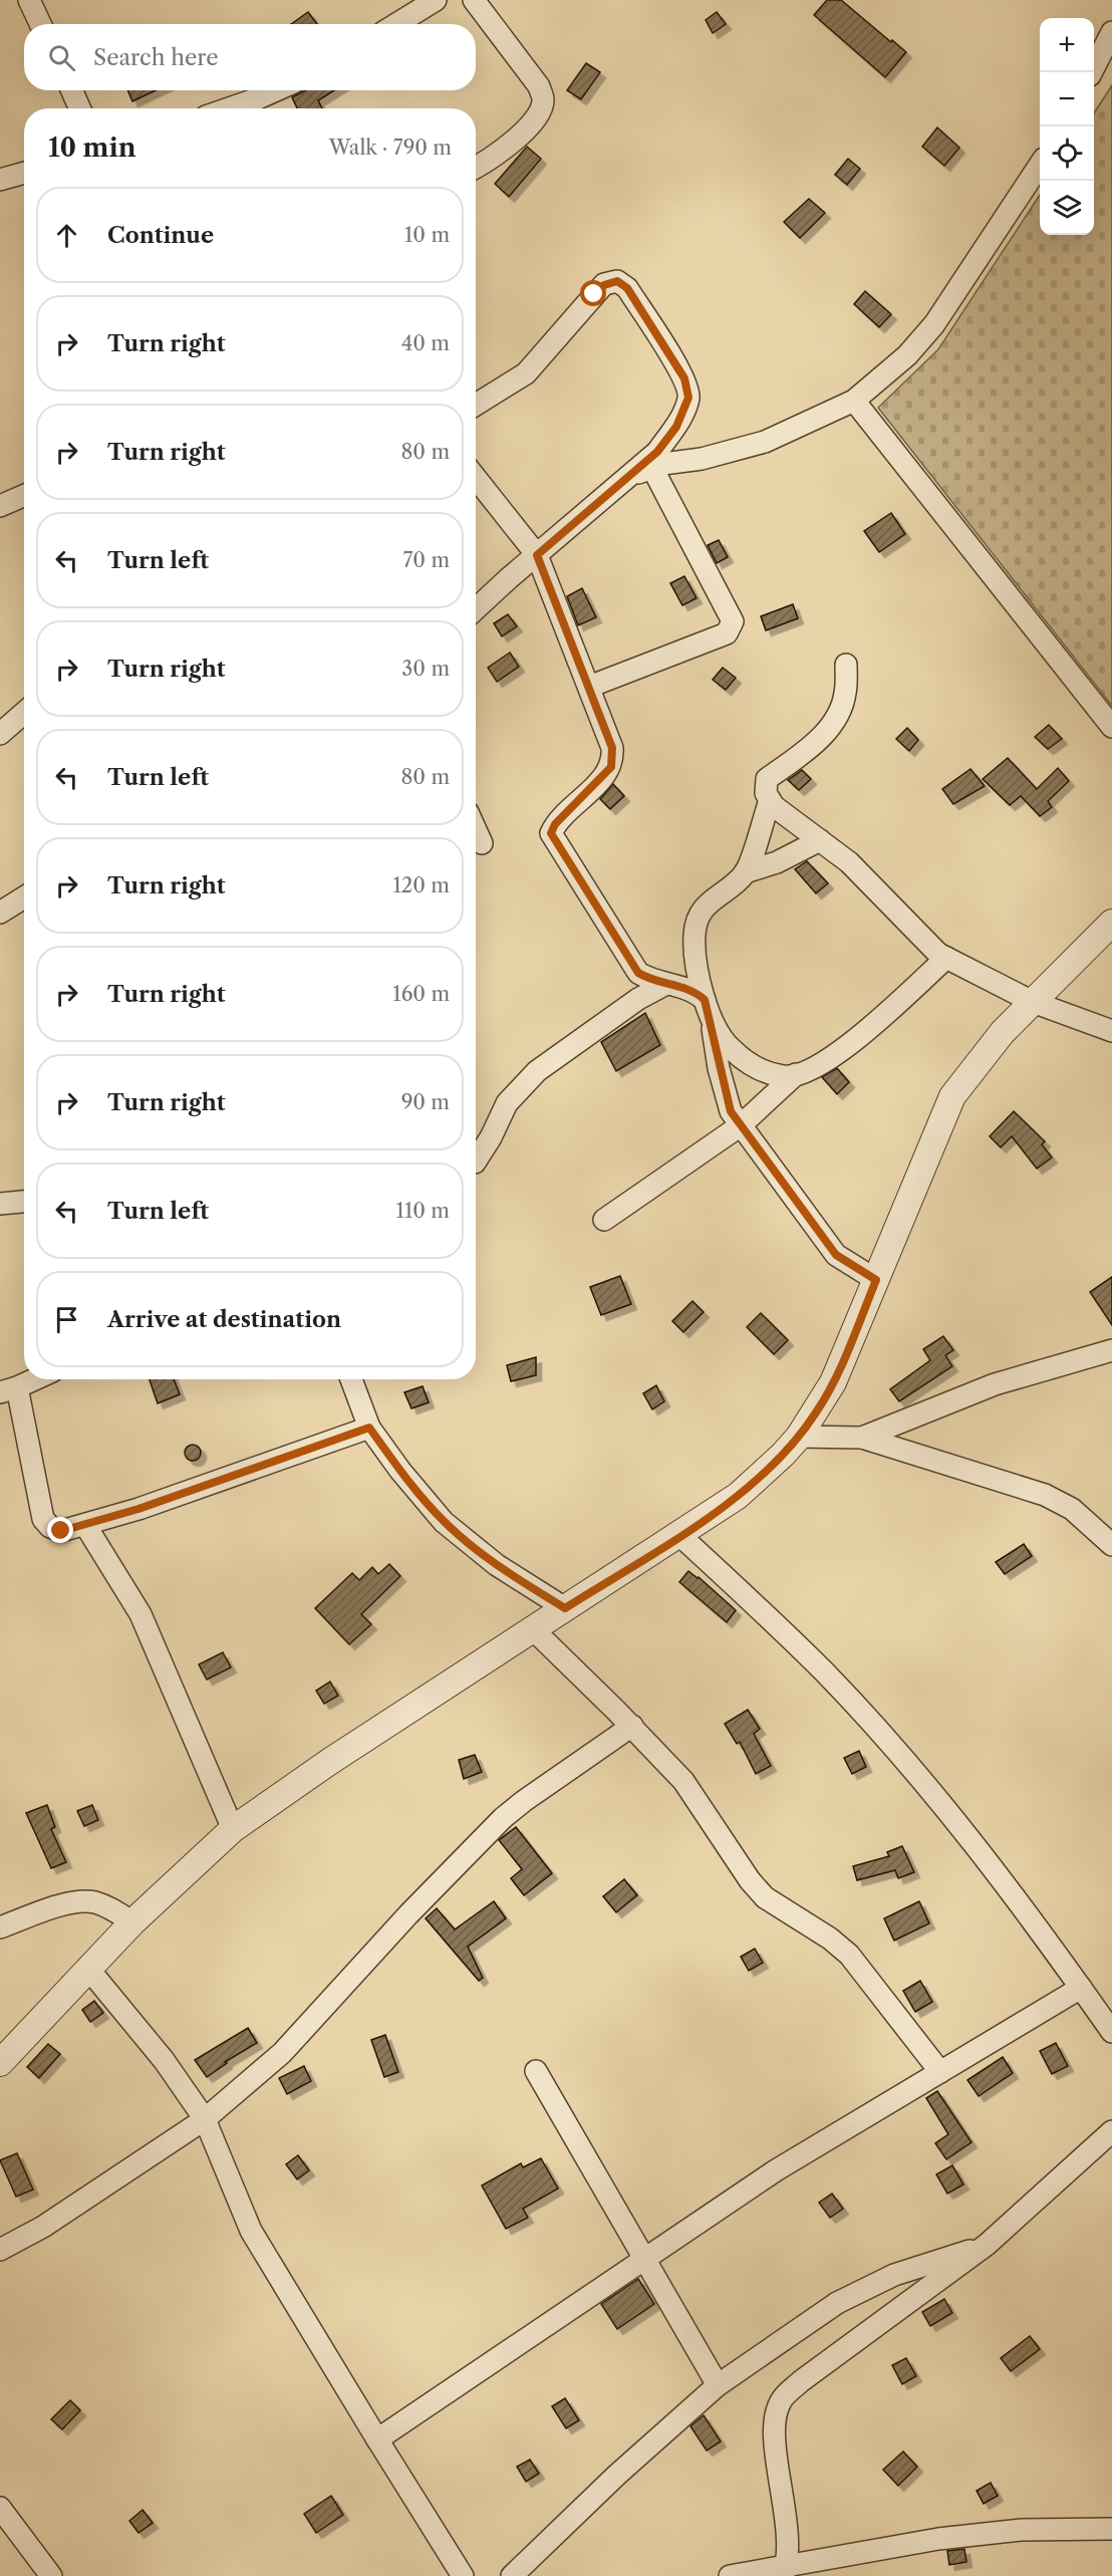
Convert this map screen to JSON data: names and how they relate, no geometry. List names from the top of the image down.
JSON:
{
  "page": {
    "map_buttons": ["+", "−"],
    "search": "Search here",
    "heading": ["10 min", "Walk · 790 m"],
    "list": [
      ["Continue", "10 m"],
      ["Turn right", "40 m"],
      ["Turn right", "80 m"],
      ["Turn left", "70 m"],
      ["Turn right", "30 m"],
      ["Turn left", "80 m"],
      ["Turn right", "120 m"],
      ["Turn right", "160 m"],
      ["Turn right", "90 m"],
      ["Turn left", "110 m"],
      "Arrive at destination"
    ]
  }
}
